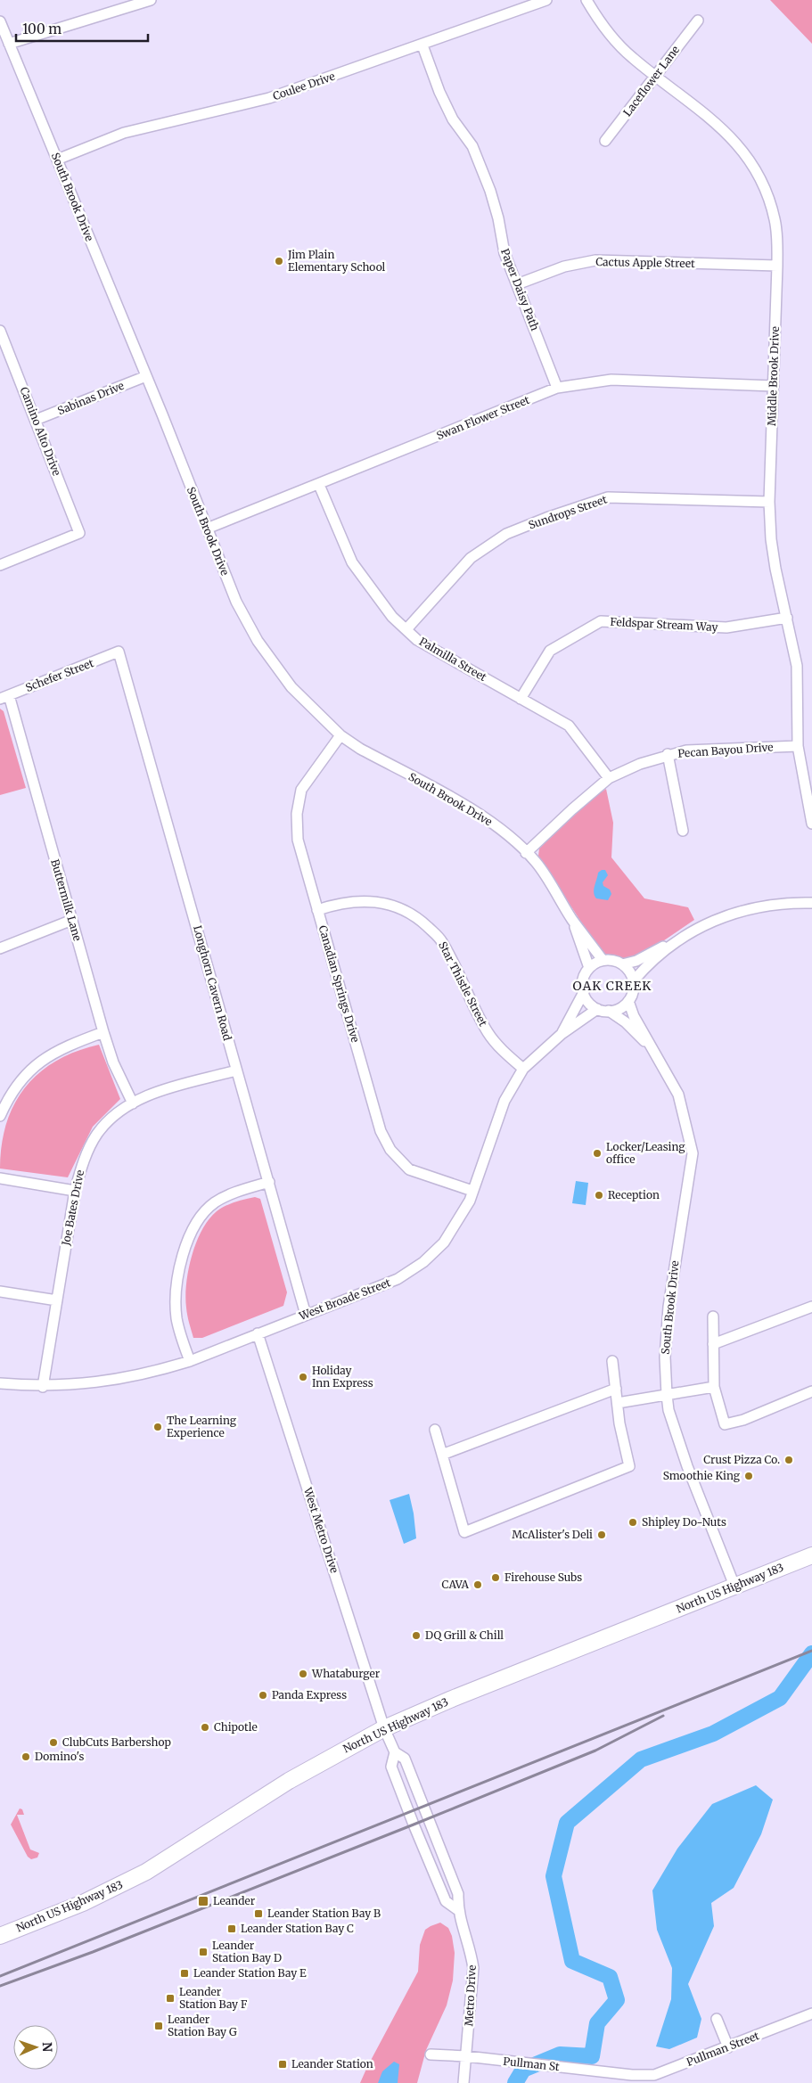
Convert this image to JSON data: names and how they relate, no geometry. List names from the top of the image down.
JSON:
{
  "streets": {
    "main road": ["North US Highway 183"],
    "street": [
      "Laceflower Lane",
      "Coulee Drive",
      "South Brook Drive",
      "Cactus Apple Street",
      "Paper Daisy Path",
      "Middle Brook Drive",
      "Sabinas Drive",
      "Swan Flower Street",
      "Camino Alto Drive",
      "Sundrops Street",
      "Feldspar Stream Way",
      "Palmilla Street",
      "Schefer Street",
      "Pecan Bayou Drive",
      "Buttermilk Lane",
      "Longhorn Cavern Road",
      "Canadian Springs Drive",
      "Star Thistle Street",
      "Joe Bates Drive",
      "West Broade Street",
      "West Metro Drive",
      "Metro Drive",
      "Pullman Street",
      "Pullman St"
    ]
  },
  "crossings": [
    ["Laceflower Lane", "Middle Brook Drive"],
    ["Coulee Drive", "South Brook Drive"],
    ["Coulee Drive", "Paper Daisy Path"],
    ["South Brook Drive", "Sabinas Drive"],
    ["South Brook Drive", "Swan Flower Street"],
    ["South Brook Drive", "Pecan Bayou Drive"],
    ["South Brook Drive", "Canadian Springs Drive"],
    ["South Brook Drive", "West Broade Street"],
    ["South Brook Drive", "North US Highway 183"],
    ["Cactus Apple Street", "Paper Daisy Path"],
    ["Cactus Apple Street", "Middle Brook Drive"],
    ["Paper Daisy Path", "Swan Flower Street"],
    ["Middle Brook Drive", "Swan Flower Street"],
    ["Middle Brook Drive", "Sundrops Street"],
    ["Middle Brook Drive", "Feldspar Stream Way"],
    ["Middle Brook Drive", "Pecan Bayou Drive"],
    ["Sabinas Drive", "Camino Alto Drive"],
    ["Swan Flower Street", "Palmilla Street"],
    ["Sundrops Street", "Palmilla Street"],
    ["Feldspar Stream Way", "Palmilla Street"],
    ["Palmilla Street", "Pecan Bayou Drive"],
    ["Schefer Street", "Buttermilk Lane"],
    ["Schefer Street", "Longhorn Cavern Road"],
    ["Buttermilk Lane", "Joe Bates Drive"],
    ["Longhorn Cavern Road", "Joe Bates Drive"],
    ["Longhorn Cavern Road", "West Broade Street"],
    ["Canadian Springs Drive", "Star Thistle Street"],
    ["Canadian Springs Drive", "West Broade Street"],
    ["Star Thistle Street", "West Broade Street"],
    ["Joe Bates Drive", "West Broade Street"],
    ["West Broade Street", "West Metro Drive"],
    ["West Metro Drive", "North US Highway 183"],
    ["West Metro Drive", "Metro Drive"],
    ["North US Highway 183", "Metro Drive"],
    ["Metro Drive", "Pullman St"],
    ["Pullman Street", "Pullman St"]
  ],
  "districts": ["OAK CREEK"],
  "places": {
    "other": [
      "Jim Plain Elementary School",
      "Locker/Leasing office",
      "Reception",
      "Holiday Inn Express",
      "The Learning Experience",
      "Crust Pizza Co.",
      "Smoothie King",
      "Shipley Do-Nuts",
      "McAlister's Deli",
      "Firehouse Subs",
      "CAVA",
      "DQ Grill & Chill",
      "Whataburger",
      "Panda Express",
      "Chipotle",
      "ClubCuts Barbershop",
      "Domino's"
    ],
    "transit": [
      "Leander",
      "Leander Station Bay B",
      "Leander Station Bay C",
      "Leander Station Bay D",
      "Leander Station Bay E",
      "Leander Station Bay F",
      "Leander Station Bay G",
      "Leander Station"
    ]
  },
  "scale_bar": "100 m",
  "north": "right"
}
